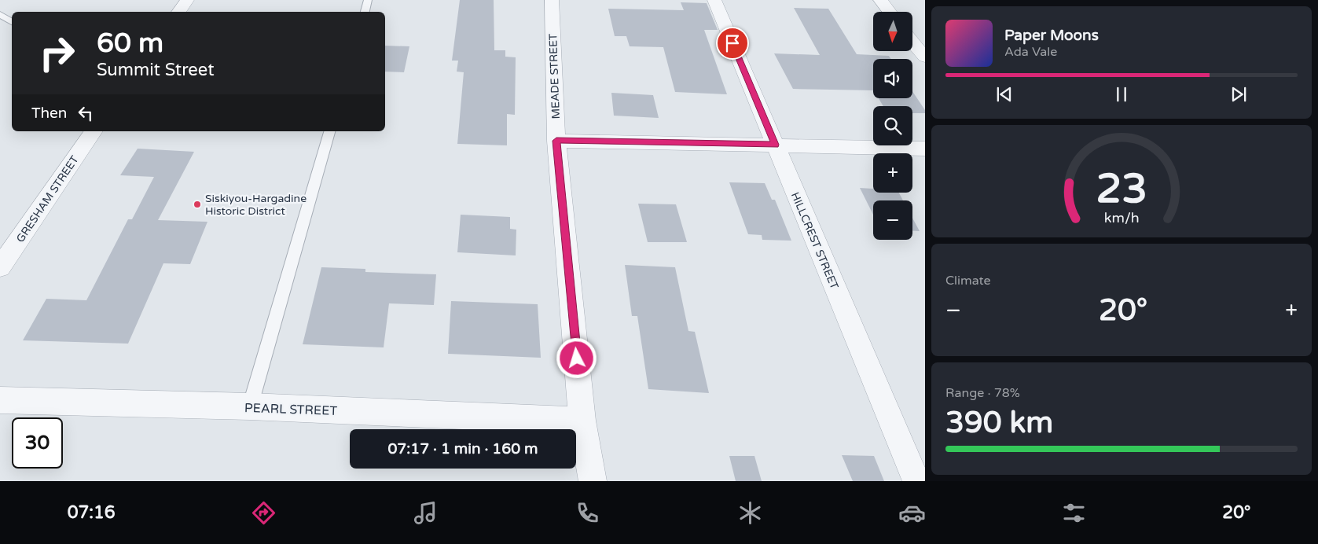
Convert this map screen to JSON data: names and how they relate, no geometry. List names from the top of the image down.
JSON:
{
  "streets": {
    "street": [
      "MEADE STREET",
      "GRESHAM STREET",
      "HILLCREST STREET",
      "PEARL STREET"
    ]
  },
  "crossings": [
    ["MEADE STREET", "PEARL STREET"]
  ],
  "places": ["Siskiyou-Hargadine Historic District"],
  "north": "bottom",
  "page": {
    "map_buttons": ["+", "−"],
    "turn": ["60 m", "Summit Street"],
    "song": ["Paper Moons", "Ada Vale"],
    "then": "Then",
    "tile": [
      "Climate",
      ["Range · 78%", "390 km"]
    ],
    "heat": ["−", "20°", "+"],
    "limit": "30",
    "trip": "07:17 · 1 min · 160 m",
    "tabs": ["07:16", "20°"],
    "gauge": ["23", "km/h"]
  }
}
